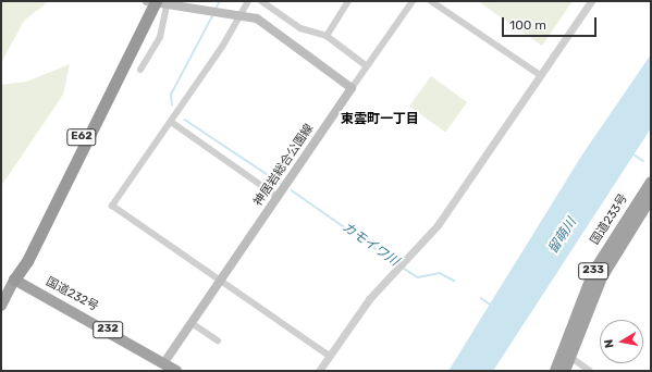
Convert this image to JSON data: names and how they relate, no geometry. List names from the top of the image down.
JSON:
{
  "streets": {
    "highway": [
      "E62",
      "国道233号",
      "233",
      "国道232号",
      "232"
    ],
    "main road": ["神居岩総合公園線"]
  },
  "crossings": [
    ["E62", "国道232号"],
    ["神居岩総合公園線", "国道232号"]
  ],
  "districts": ["東雲町一丁目"],
  "water": ["留萌川", "カモイワ川"],
  "scale_bar": "100 m",
  "north": "left"
}
